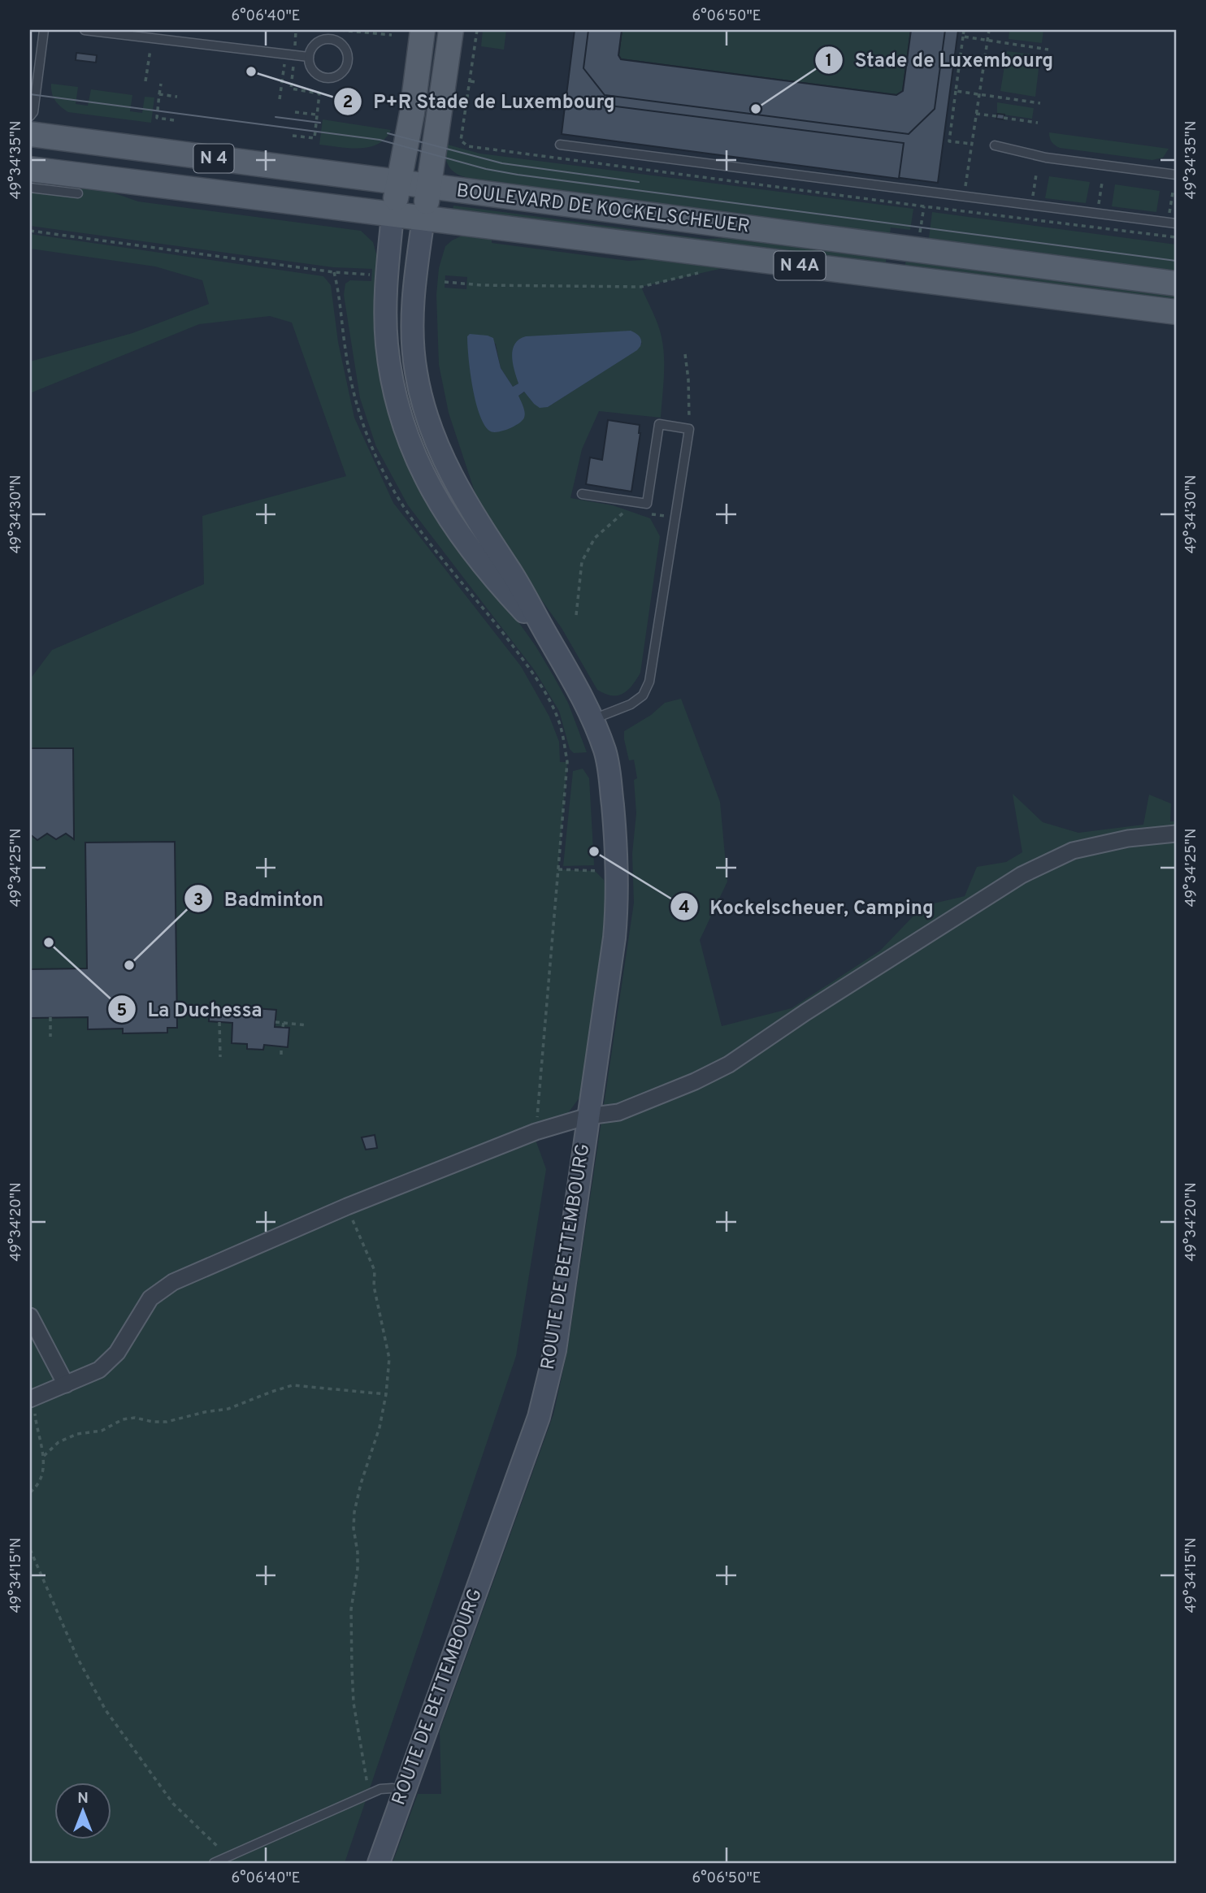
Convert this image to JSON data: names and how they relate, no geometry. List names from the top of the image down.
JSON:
{
  "streets": {
    "main road": [
      "N 4",
      "BOULEVARD DE KOCKELSCHEUER",
      "N 4A",
      "ROUTE DE BETTEMBOURG"
    ]
  },
  "crossings": [
    ["BOULEVARD DE KOCKELSCHEUER", "ROUTE DE BETTEMBOURG"]
  ],
  "places": [
    "P+R Stade de Luxembourg",
    "Stade de Luxembourg",
    "Kockelscheuer, Camping",
    "La Duchessa",
    "Badminton"
  ],
  "north": "top",
  "coordinates": [
    "6°06'40\"E",
    "6°06'50\"E",
    "49°34'35\"N",
    "49°34'30\"N",
    "49°34'25\"N",
    "49°34'20\"N",
    "49°34'15\"N"
  ]
}
